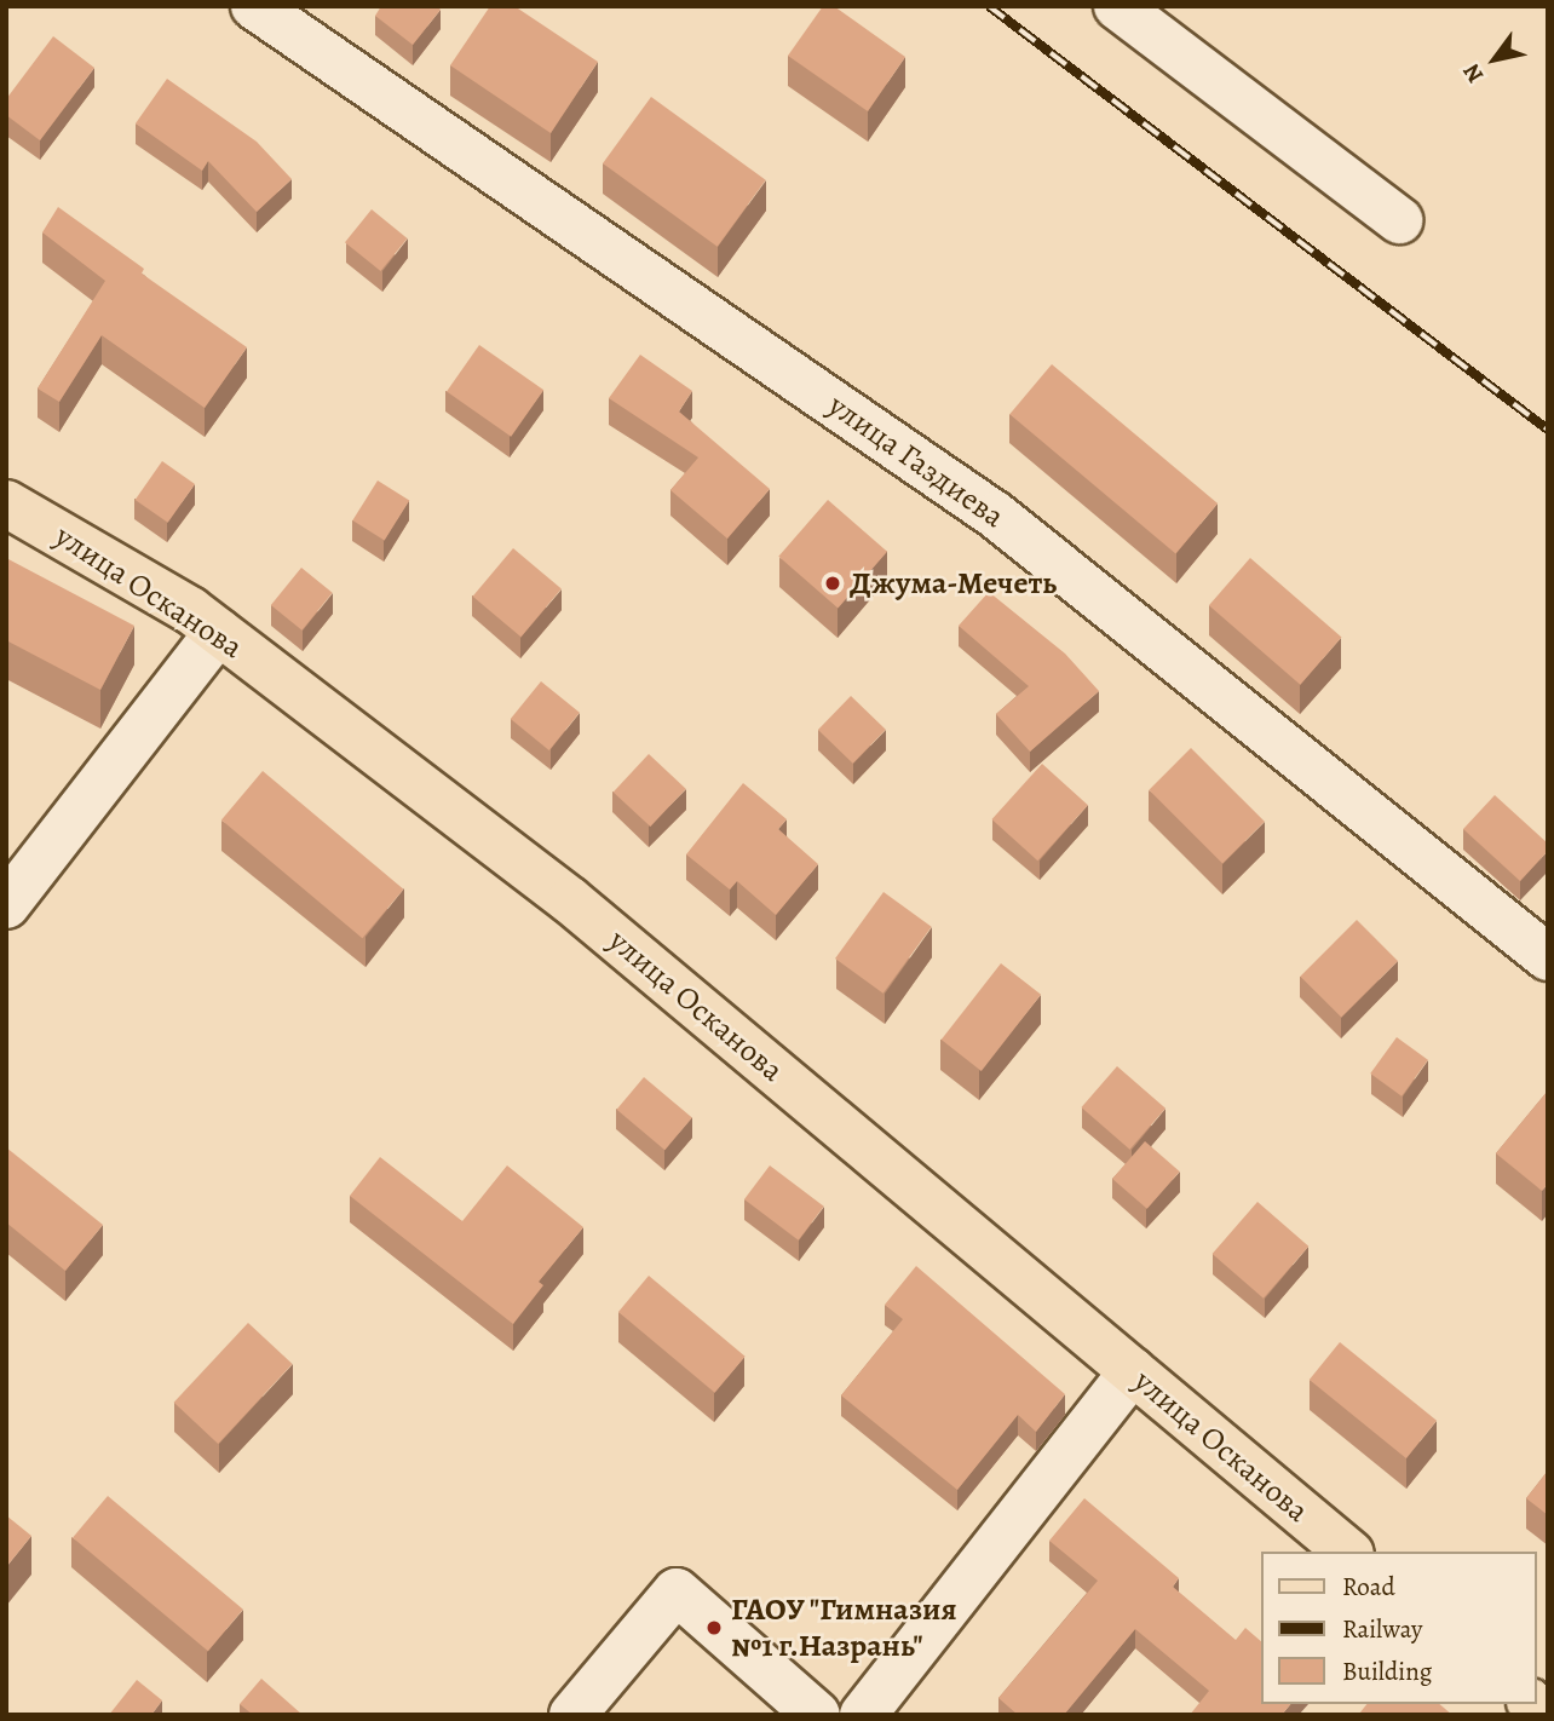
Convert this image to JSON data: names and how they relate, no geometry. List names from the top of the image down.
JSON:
{
  "streets": {
    "main road": ["улица Осканова"],
    "street": ["улица Газдиева"]
  },
  "places": ["Джума-Мечеть", "ГАОУ \"Гимназия №1 г.Назрань\""],
  "legend": ["Road", "Railway", "Building"],
  "north": "bottom left"
}
